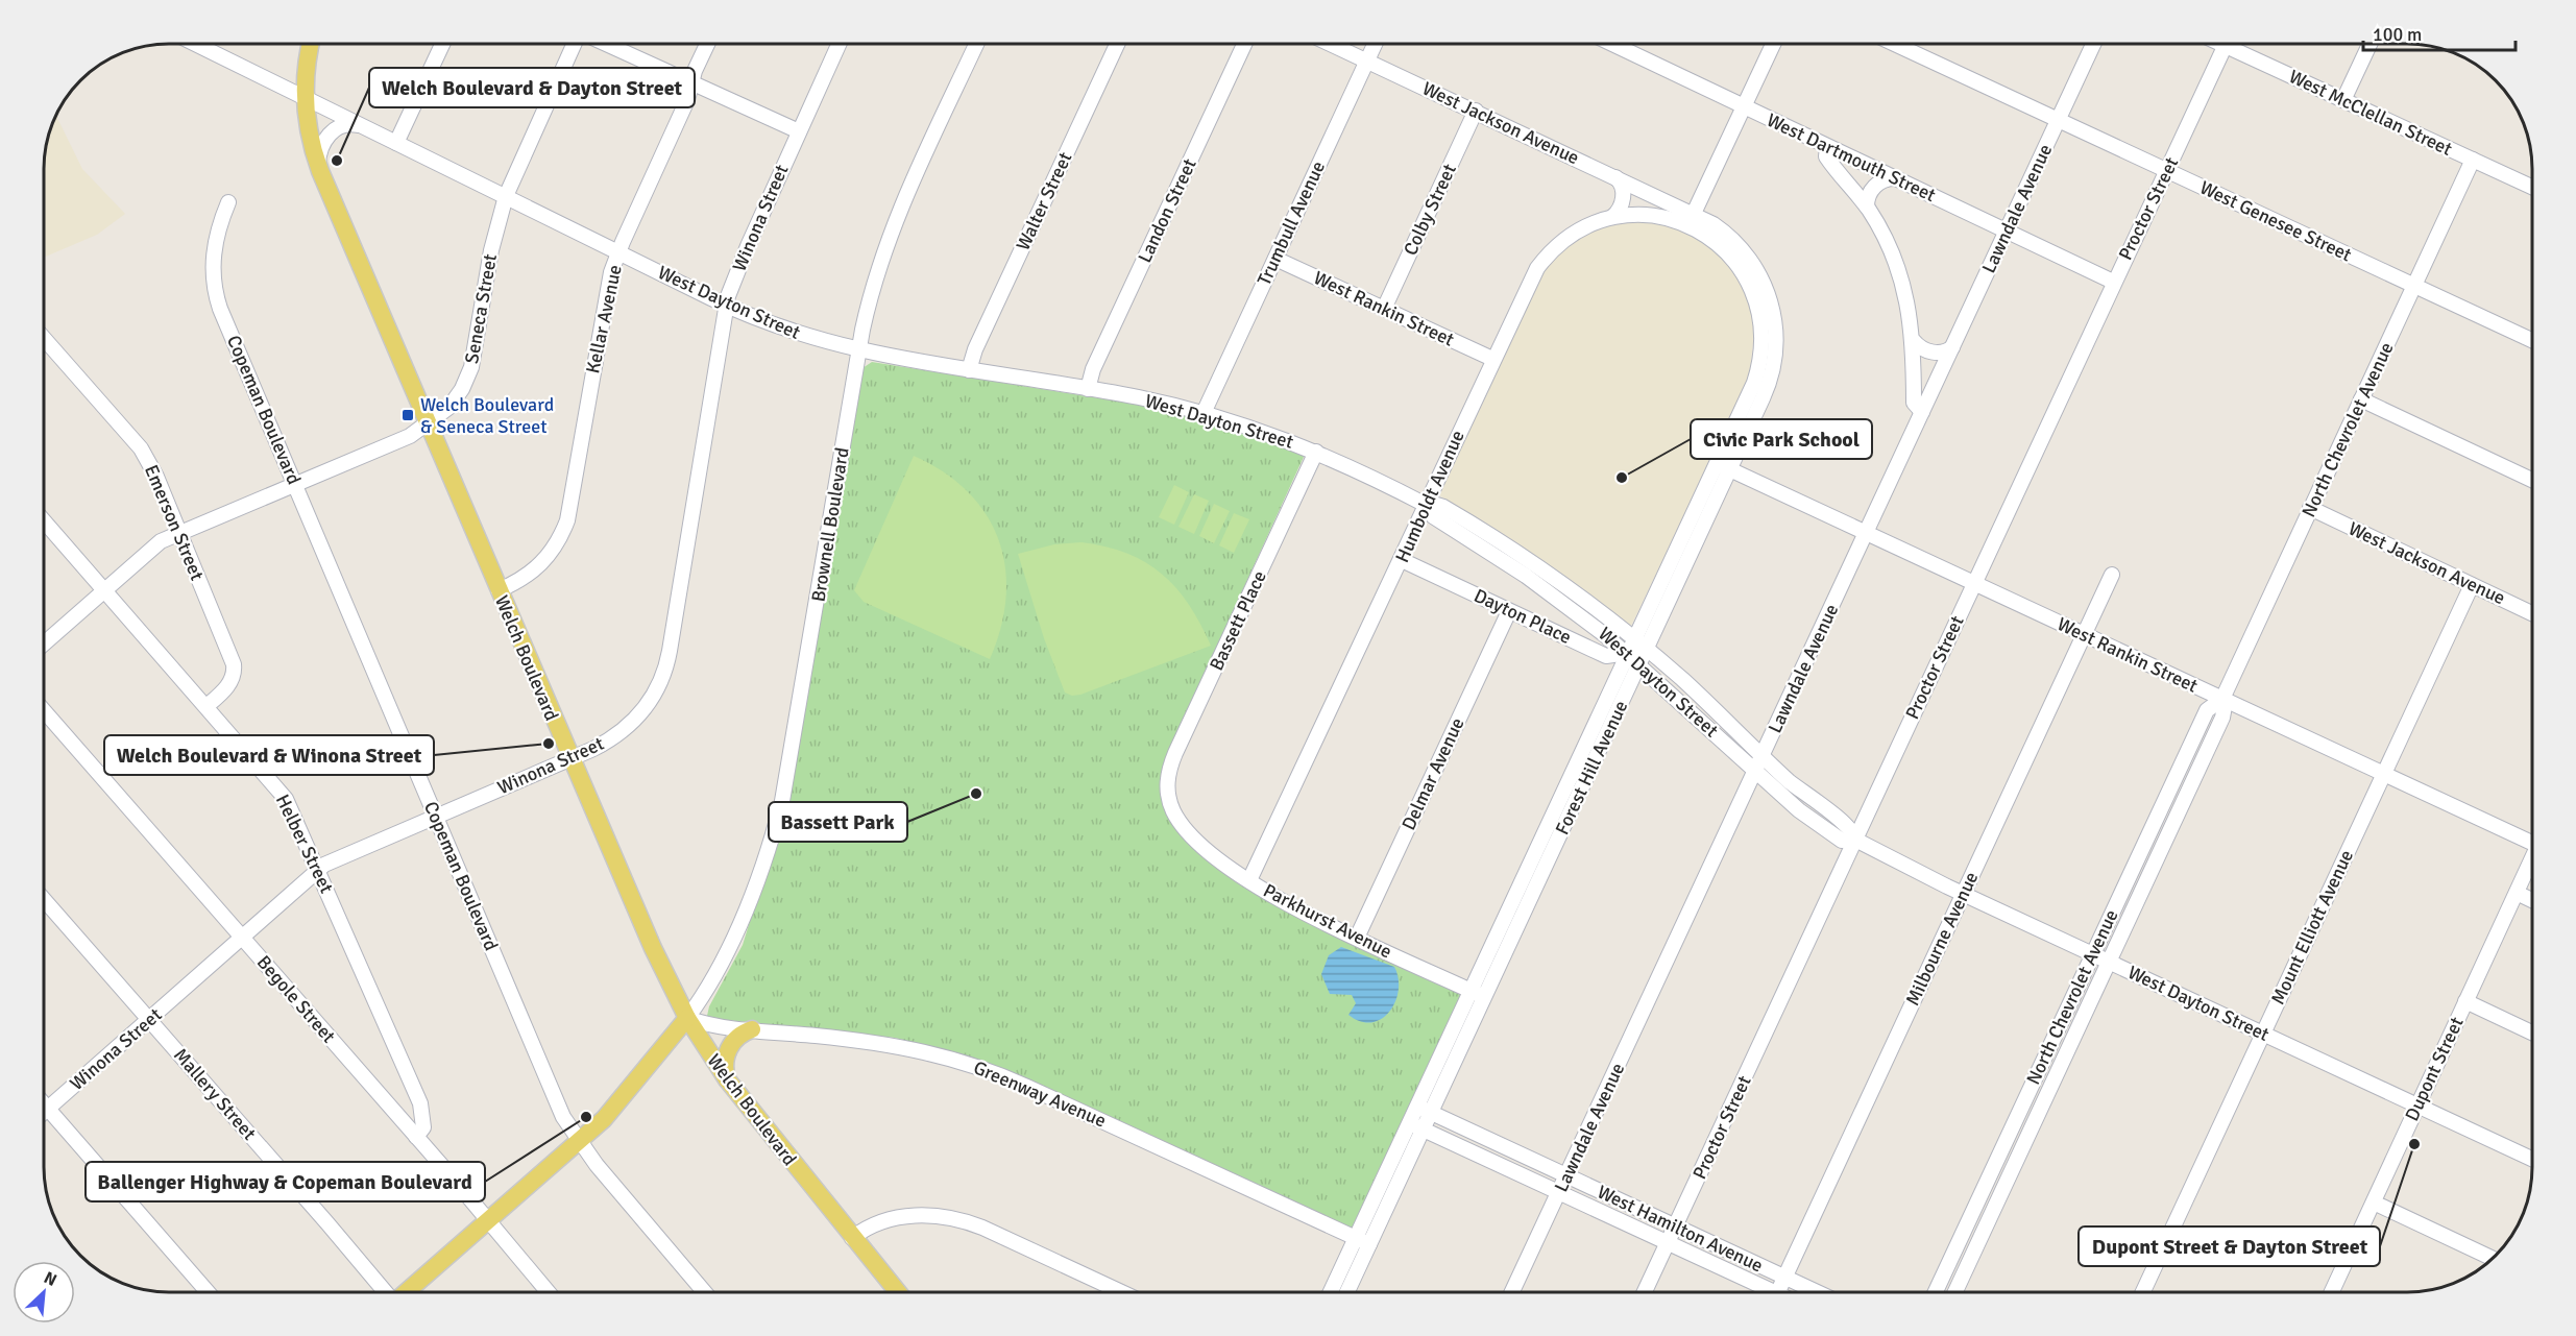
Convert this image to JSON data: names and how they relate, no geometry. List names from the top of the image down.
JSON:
{
  "streets": {
    "main road": ["Welch Boulevard"],
    "street": [
      "West McClellan Street",
      "West Jackson Avenue",
      "West Dartmouth Street",
      "Walter Street",
      "Lawndale Avenue",
      "Proctor Street",
      "Colby Street",
      "Landon Street",
      "Winona Street",
      "West Genesee Street",
      "Trumbull Avenue",
      "West Dayton Street",
      "Seneca Street",
      "West Rankin Street",
      "Kellar Avenue",
      "Copeman Boulevard",
      "North Chevrolet Avenue",
      "Humboldt Avenue",
      "Emerson Street",
      "Brownell Boulevard",
      "Dayton Place",
      "Bassett Place",
      "Forest Hill Avenue",
      "Delmar Avenue",
      "Helber Street",
      "Parkhurst Avenue",
      "Mount Elliott Avenue",
      "Milbourne Avenue",
      "Begole Street",
      "Dupont Street",
      "Mallery Street",
      "Greenway Avenue",
      "West Hamilton Avenue"
    ]
  },
  "crossings": [
    ["West McClellan Street", "North Chevrolet Avenue"],
    ["West Jackson Avenue", "Colby Street"],
    ["West Jackson Avenue", "Trumbull Avenue"],
    ["West Jackson Avenue", "North Chevrolet Avenue"],
    ["West Jackson Avenue", "Humboldt Avenue"],
    ["West Jackson Avenue", "Forest Hill Avenue"],
    ["West Jackson Avenue", "Mount Elliott Avenue"],
    ["West Dartmouth Street", "Lawndale Avenue"],
    ["West Dartmouth Street", "Proctor Street"],
    ["Walter Street", "West Dayton Street"],
    ["Lawndale Avenue", "West Genesee Street"],
    ["Lawndale Avenue", "West Dayton Street"],
    ["Lawndale Avenue", "West Rankin Street"],
    ["Lawndale Avenue", "West Hamilton Avenue"],
    ["Proctor Street", "West Genesee Street"],
    ["Proctor Street", "West Dayton Street"],
    ["Proctor Street", "West Rankin Street"],
    ["Proctor Street", "West Hamilton Avenue"],
    ["Colby Street", "West Rankin Street"],
    ["Landon Street", "West Dayton Street"],
    ["Winona Street", "West Dayton Street"],
    ["Winona Street", "Copeman Boulevard"],
    ["Winona Street", "Welch Boulevard"],
    ["Winona Street", "Helber Street"],
    ["Winona Street", "Begole Street"],
    ["Winona Street", "Mallery Street"],
    ["West Genesee Street", "North Chevrolet Avenue"],
    ["Trumbull Avenue", "West Dayton Street"],
    ["Trumbull Avenue", "West Rankin Street"],
    ["West Dayton Street", "Seneca Street"],
    ["West Dayton Street", "Kellar Avenue"],
    ["West Dayton Street", "North Chevrolet Avenue"],
    ["West Dayton Street", "Humboldt Avenue"],
    ["West Dayton Street", "Brownell Boulevard"],
    ["West Dayton Street", "Dayton Place"],
    ["West Dayton Street", "Bassett Place"],
    ["West Dayton Street", "Welch Boulevard"],
    ["West Dayton Street", "Forest Hill Avenue"],
    ["West Dayton Street", "Mount Elliott Avenue"],
    ["West Dayton Street", "Milbourne Avenue"],
    ["West Dayton Street", "Dupont Street"],
    ["Seneca Street", "Copeman Boulevard"],
    ["Seneca Street", "Emerson Street"],
    ["Seneca Street", "Welch Boulevard"],
    ["Seneca Street", "Helber Street"],
    ["West Rankin Street", "North Chevrolet Avenue"],
    ["West Rankin Street", "Humboldt Avenue"],
    ["West Rankin Street", "Forest Hill Avenue"],
    ["West Rankin Street", "Mount Elliott Avenue"],
    ["West Rankin Street", "Milbourne Avenue"],
    ["Kellar Avenue", "Welch Boulevard"],
    ["Humboldt Avenue", "Dayton Place"],
    ["Humboldt Avenue", "Forest Hill Avenue"],
    ["Humboldt Avenue", "Parkhurst Avenue"],
    ["Emerson Street", "Helber Street"],
    ["Brownell Boulevard", "Welch Boulevard"],
    ["Brownell Boulevard", "Greenway Avenue"],
    ["Dayton Place", "Forest Hill Avenue"],
    ["Dayton Place", "Delmar Avenue"],
    ["Bassett Place", "Parkhurst Avenue"],
    ["Welch Boulevard", "Greenway Avenue"],
    ["Forest Hill Avenue", "Parkhurst Avenue"],
    ["Forest Hill Avenue", "Greenway Avenue"],
    ["Forest Hill Avenue", "West Hamilton Avenue"],
    ["Delmar Avenue", "Parkhurst Avenue"],
    ["Helber Street", "Begole Street"],
    ["Milbourne Avenue", "West Hamilton Avenue"]
  ],
  "places": {
    "other": [
      "Welch Boulevard & Dayton Street",
      "Civic Park School",
      "Welch Boulevard & Winona Street",
      "Bassett Park",
      "Ballenger Highway & Copeman Boulevard",
      "Dupont Street & Dayton Street"
    ],
    "transit": ["Welch Boulevard & Seneca Street"]
  },
  "scale_bar": "100 m",
  "north": "top right"
}
